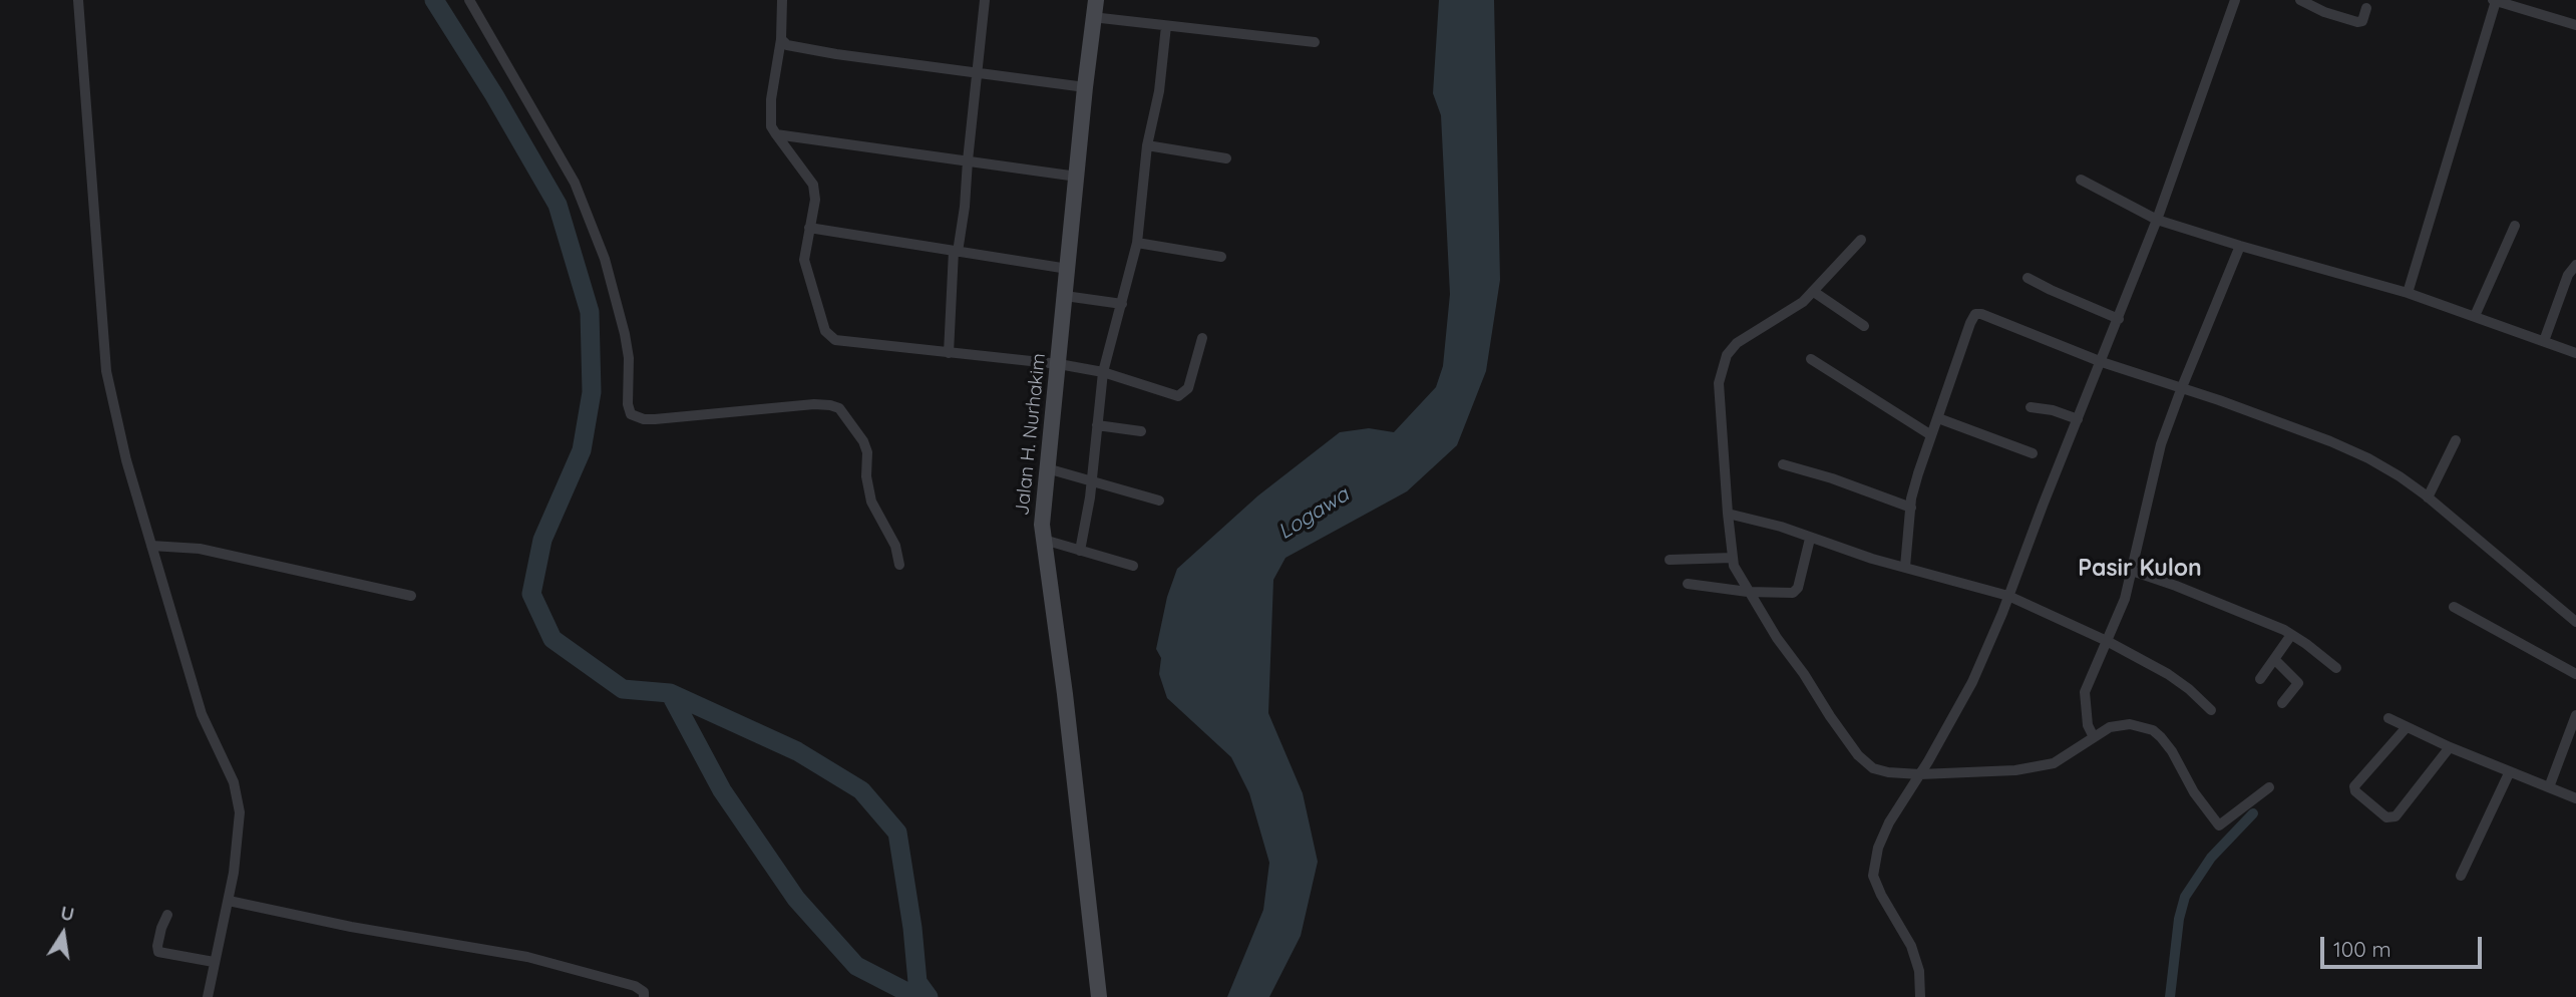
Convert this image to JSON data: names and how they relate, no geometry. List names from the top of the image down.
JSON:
{
  "streets": {
    "main road": ["Jalan H. Nurhakim"]
  },
  "districts": ["Pasir Kulon"],
  "water": ["Logawa"],
  "scale_bar": "100 m",
  "north": "top"
}
